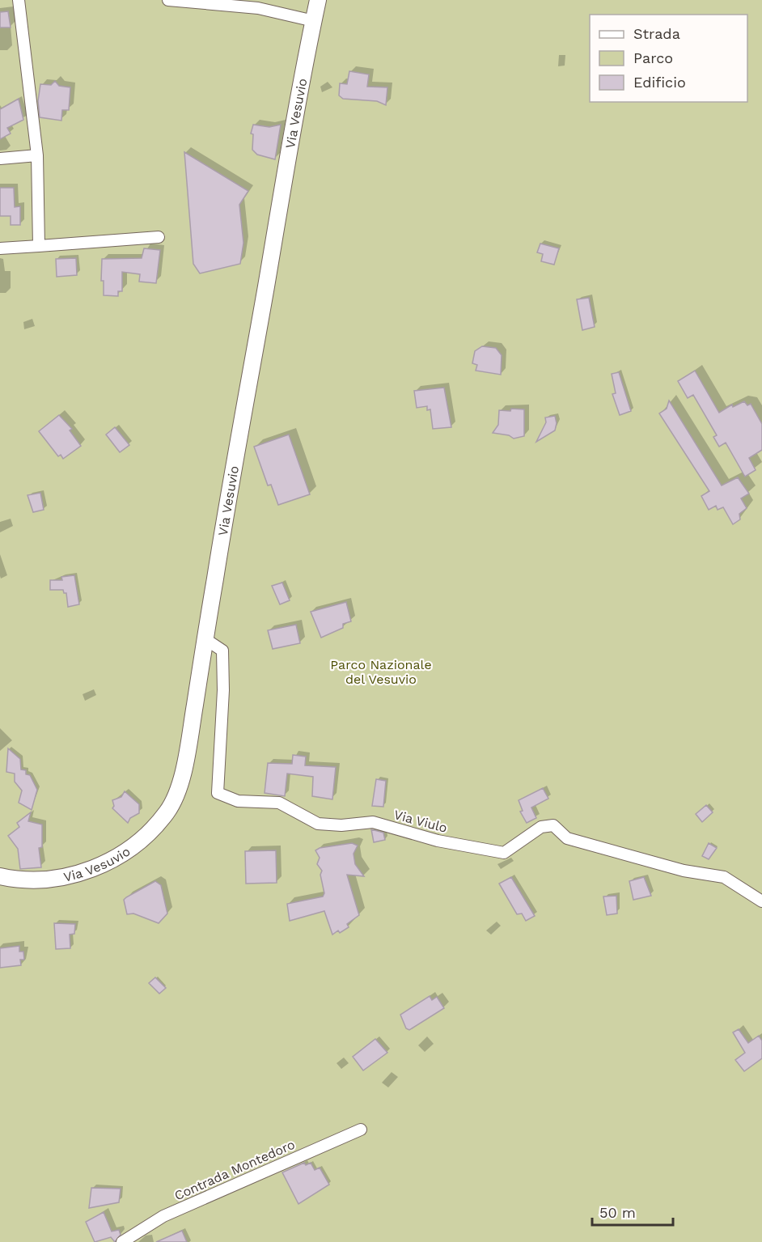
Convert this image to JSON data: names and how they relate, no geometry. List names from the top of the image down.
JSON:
{
  "streets": {
    "street": ["Via Vesuvio", "Via Viulo", "Contrada Montedoro"]
  },
  "crossings": [
    ["Via Vesuvio", "Via Viulo"]
  ],
  "parks": ["Parco Nazionale del Vesuvio"],
  "legend": ["Strada", "Parco", "Edificio"],
  "scale_bar": "50 m"
}
